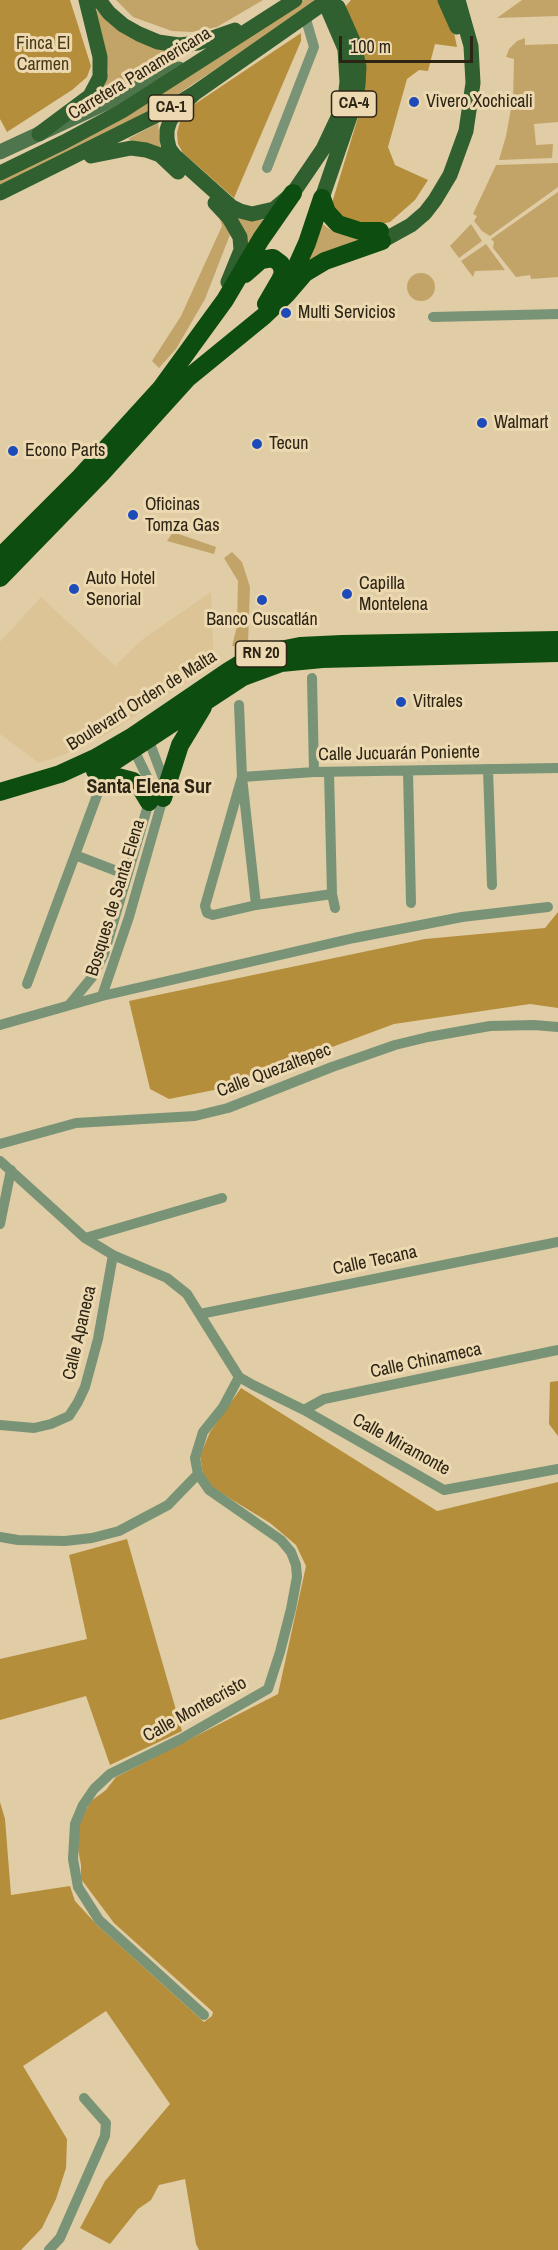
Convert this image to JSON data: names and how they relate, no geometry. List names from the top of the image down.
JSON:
{
  "streets": {
    "highway": ["CA-4", "RN 20", "Boulevard Orden de Malta"],
    "main road": ["Carretera Panamericana", "CA-1"],
    "street": [
      "Calle Jucuarán Poniente",
      "Bosques de Santa Elena",
      "Calle Quezaltepec",
      "Calle Tecana",
      "Calle Apaneca",
      "Calle Chinameca",
      "Calle Miramonte",
      "Calle Montecristo"
    ]
  },
  "crossings": [
    ["CA-4", "CA-1"],
    ["Boulevard Orden de Malta", "Bosques de Santa Elena"],
    ["Calle Chinameca", "Calle Miramonte"]
  ],
  "districts": ["Santa Elena Sur"],
  "parks": ["Finca El Carmen"],
  "places": [
    "Vivero Xochicali",
    "Multi Servicios",
    "Walmart",
    "Tecun",
    "Econo Parts",
    "Oficinas Tomza Gas",
    "Auto Hotel Senorial",
    "Capilla Montelena",
    "Banco Cuscatlán",
    "Vitrales"
  ],
  "scale_bar": "100 m"
}
